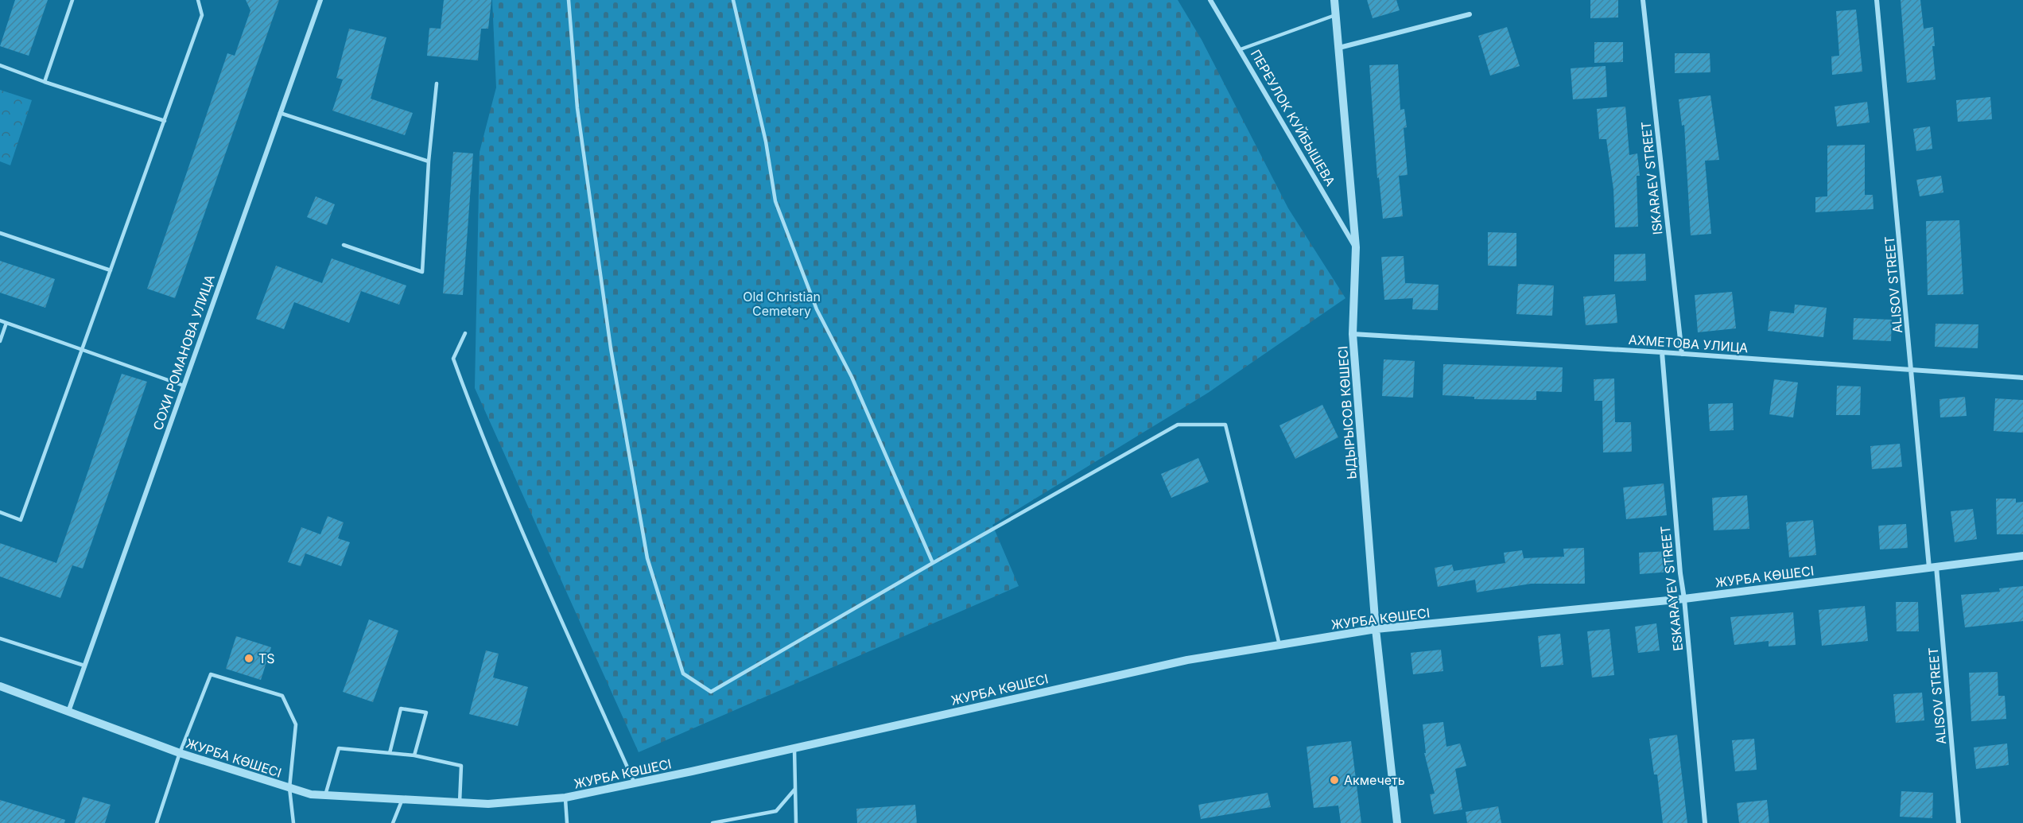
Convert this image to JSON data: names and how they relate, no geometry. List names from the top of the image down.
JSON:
{
  "streets": {
    "street": [
      "ПЕРЕУЛОК КУЙБЫШЕВА",
      "ISKARAEV STREET",
      "ALISOV STREET",
      "АХМЕТОВА УЛИЦА",
      "СОХИ РОМАНОВА УЛИЦА",
      "ЫДЫРЫСОВ КӨШЕСІ",
      "ЖУРБА КӨШЕСІ",
      "ESKARAYEV STREET"
    ]
  },
  "crossings": [
    ["ПЕРЕУЛОК КУЙБЫШЕВА", "ЫДЫРЫСОВ КӨШЕСІ"],
    ["ISKARAEV STREET", "АХМЕТОВА УЛИЦА"],
    ["ALISOV STREET", "АХМЕТОВА УЛИЦА"],
    ["ALISOV STREET", "ЖУРБА КӨШЕСІ"],
    ["АХМЕТОВА УЛИЦА", "ЫДЫРЫСОВ КӨШЕСІ"],
    ["АХМЕТОВА УЛИЦА", "ESKARAYEV STREET"],
    ["СОХИ РОМАНОВА УЛИЦА", "ЖУРБА КӨШЕСІ"],
    ["ЫДЫРЫСОВ КӨШЕСІ", "ЖУРБА КӨШЕСІ"],
    ["ЖУРБА КӨШЕСІ", "ESKARAYEV STREET"]
  ],
  "parks": ["Old Christian Cemetery"],
  "places": ["TS", "Акмечеть"]
}
